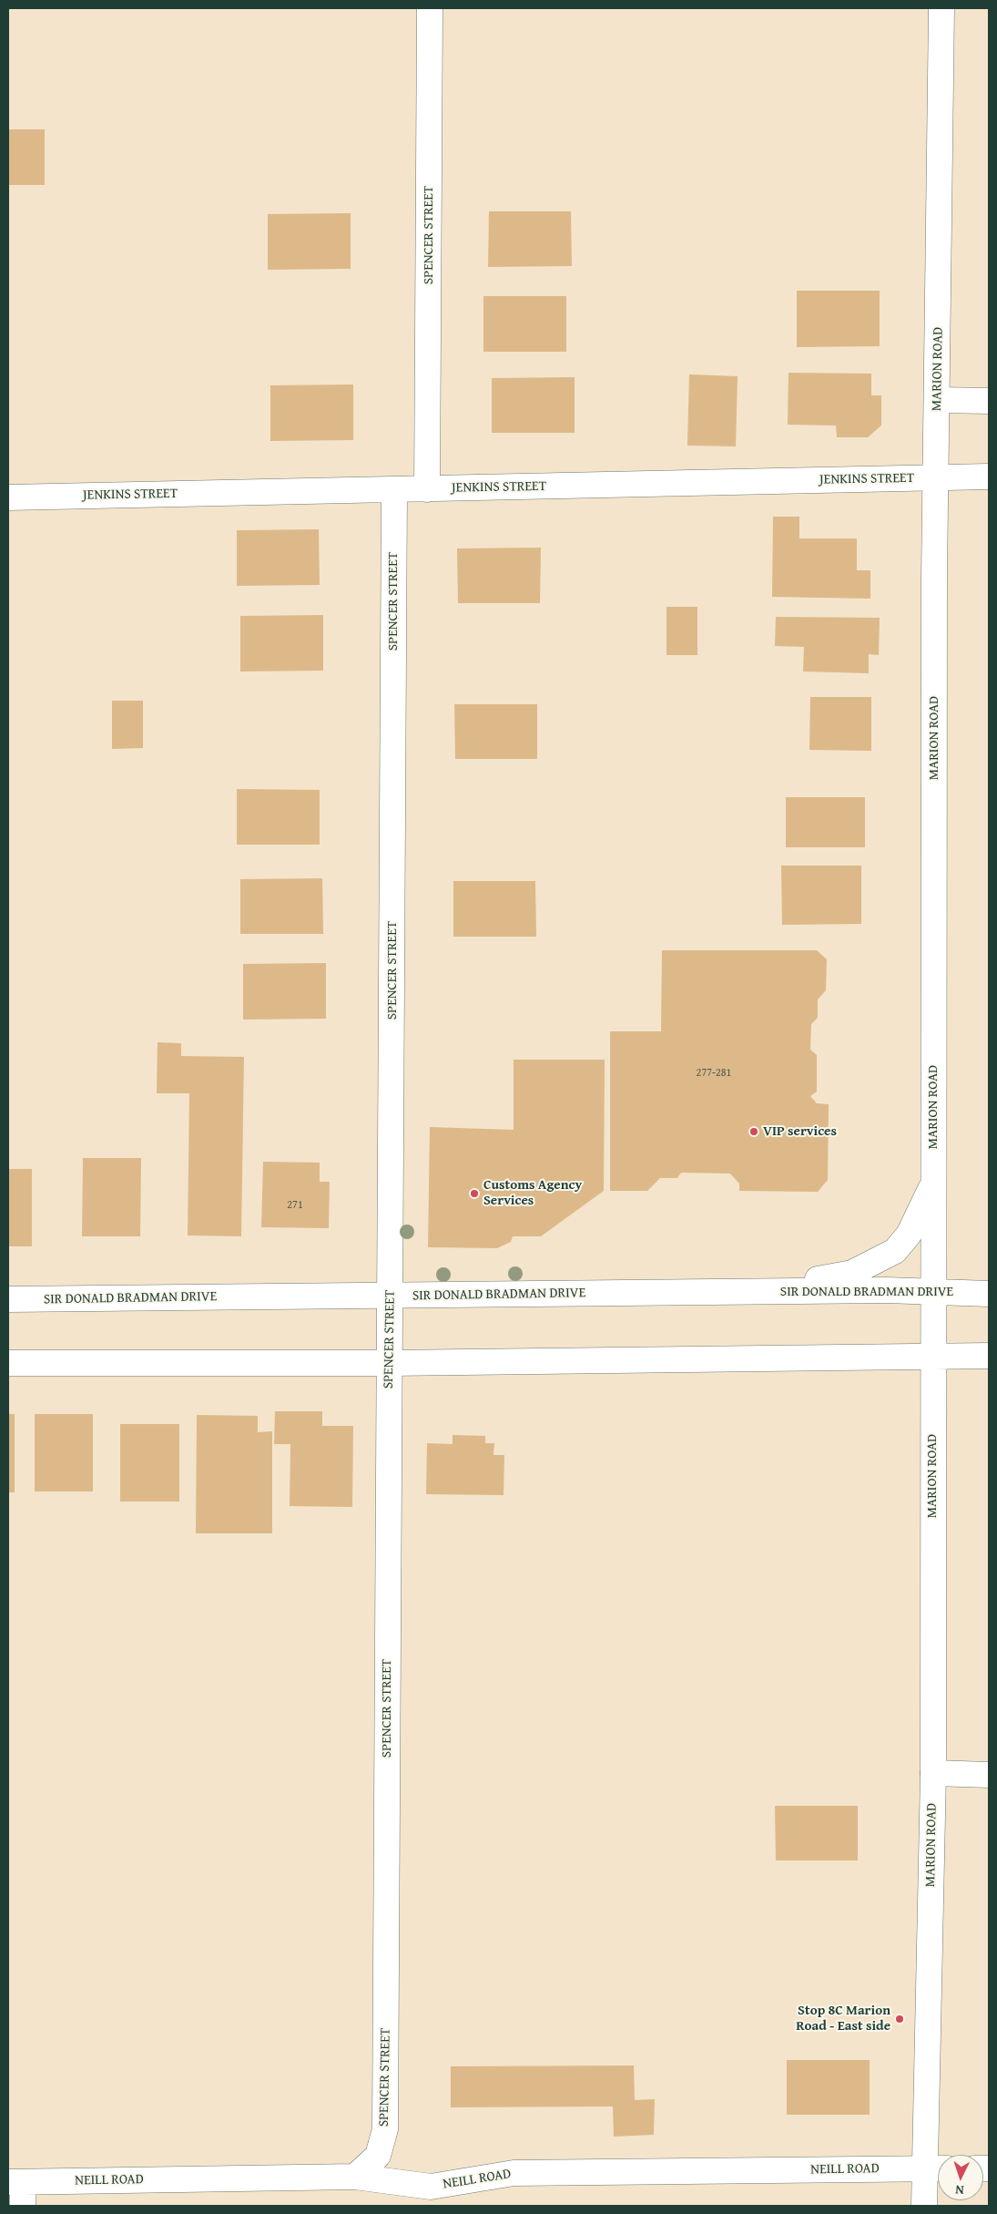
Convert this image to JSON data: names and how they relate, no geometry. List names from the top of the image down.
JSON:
{
  "streets": {
    "main road": [
      "SPENCER STREET",
      "MARION ROAD",
      "JENKINS STREET",
      "SIR DONALD BRADMAN DRIVE",
      "NEILL ROAD"
    ]
  },
  "crossings": [
    ["SPENCER STREET", "JENKINS STREET"],
    ["SPENCER STREET", "SIR DONALD BRADMAN DRIVE"],
    ["SPENCER STREET", "NEILL ROAD"],
    ["MARION ROAD", "JENKINS STREET"],
    ["MARION ROAD", "SIR DONALD BRADMAN DRIVE"],
    ["MARION ROAD", "NEILL ROAD"]
  ],
  "places": ["VIP services", "Customs Agency Services", "Stop 8C Marion Road - East side"],
  "house_numbers": ["277-281", "271"],
  "north": "bottom"
}
